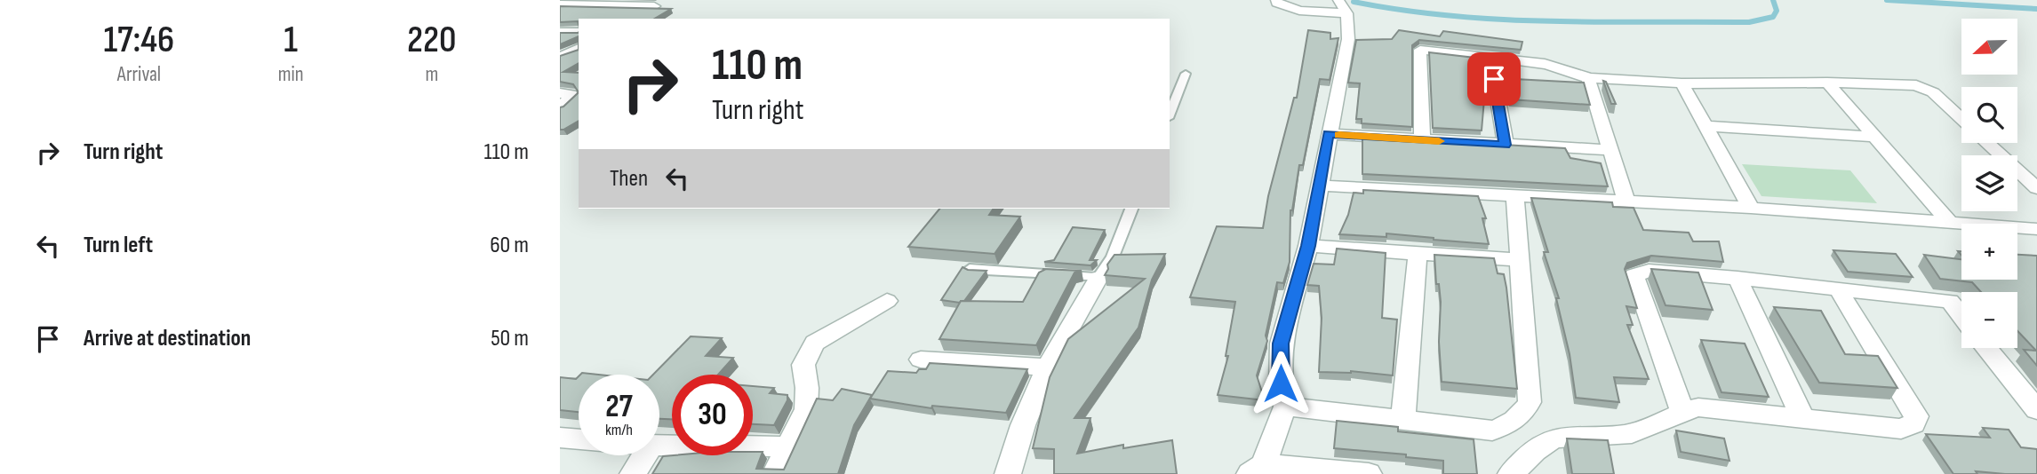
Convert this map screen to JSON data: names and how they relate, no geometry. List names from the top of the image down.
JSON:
{
  "north": "left",
  "page": {
    "eta": [
      "17:46",
      "Arrival",
      "1",
      "min",
      "220",
      "m"
    ],
    "map_buttons": ["+", "−"],
    "turn": ["110 m", "Turn right"],
    "list": [
      {
        "name": "Turn right",
        "value": "110 m"
      },
      {
        "name": "Turn left",
        "value": "60 m"
      },
      {
        "name": "Arrive at destination",
        "value": "50 m"
      }
    ],
    "then": "Then",
    "speed": "27 km/h",
    "limit": "30"
  }
}
